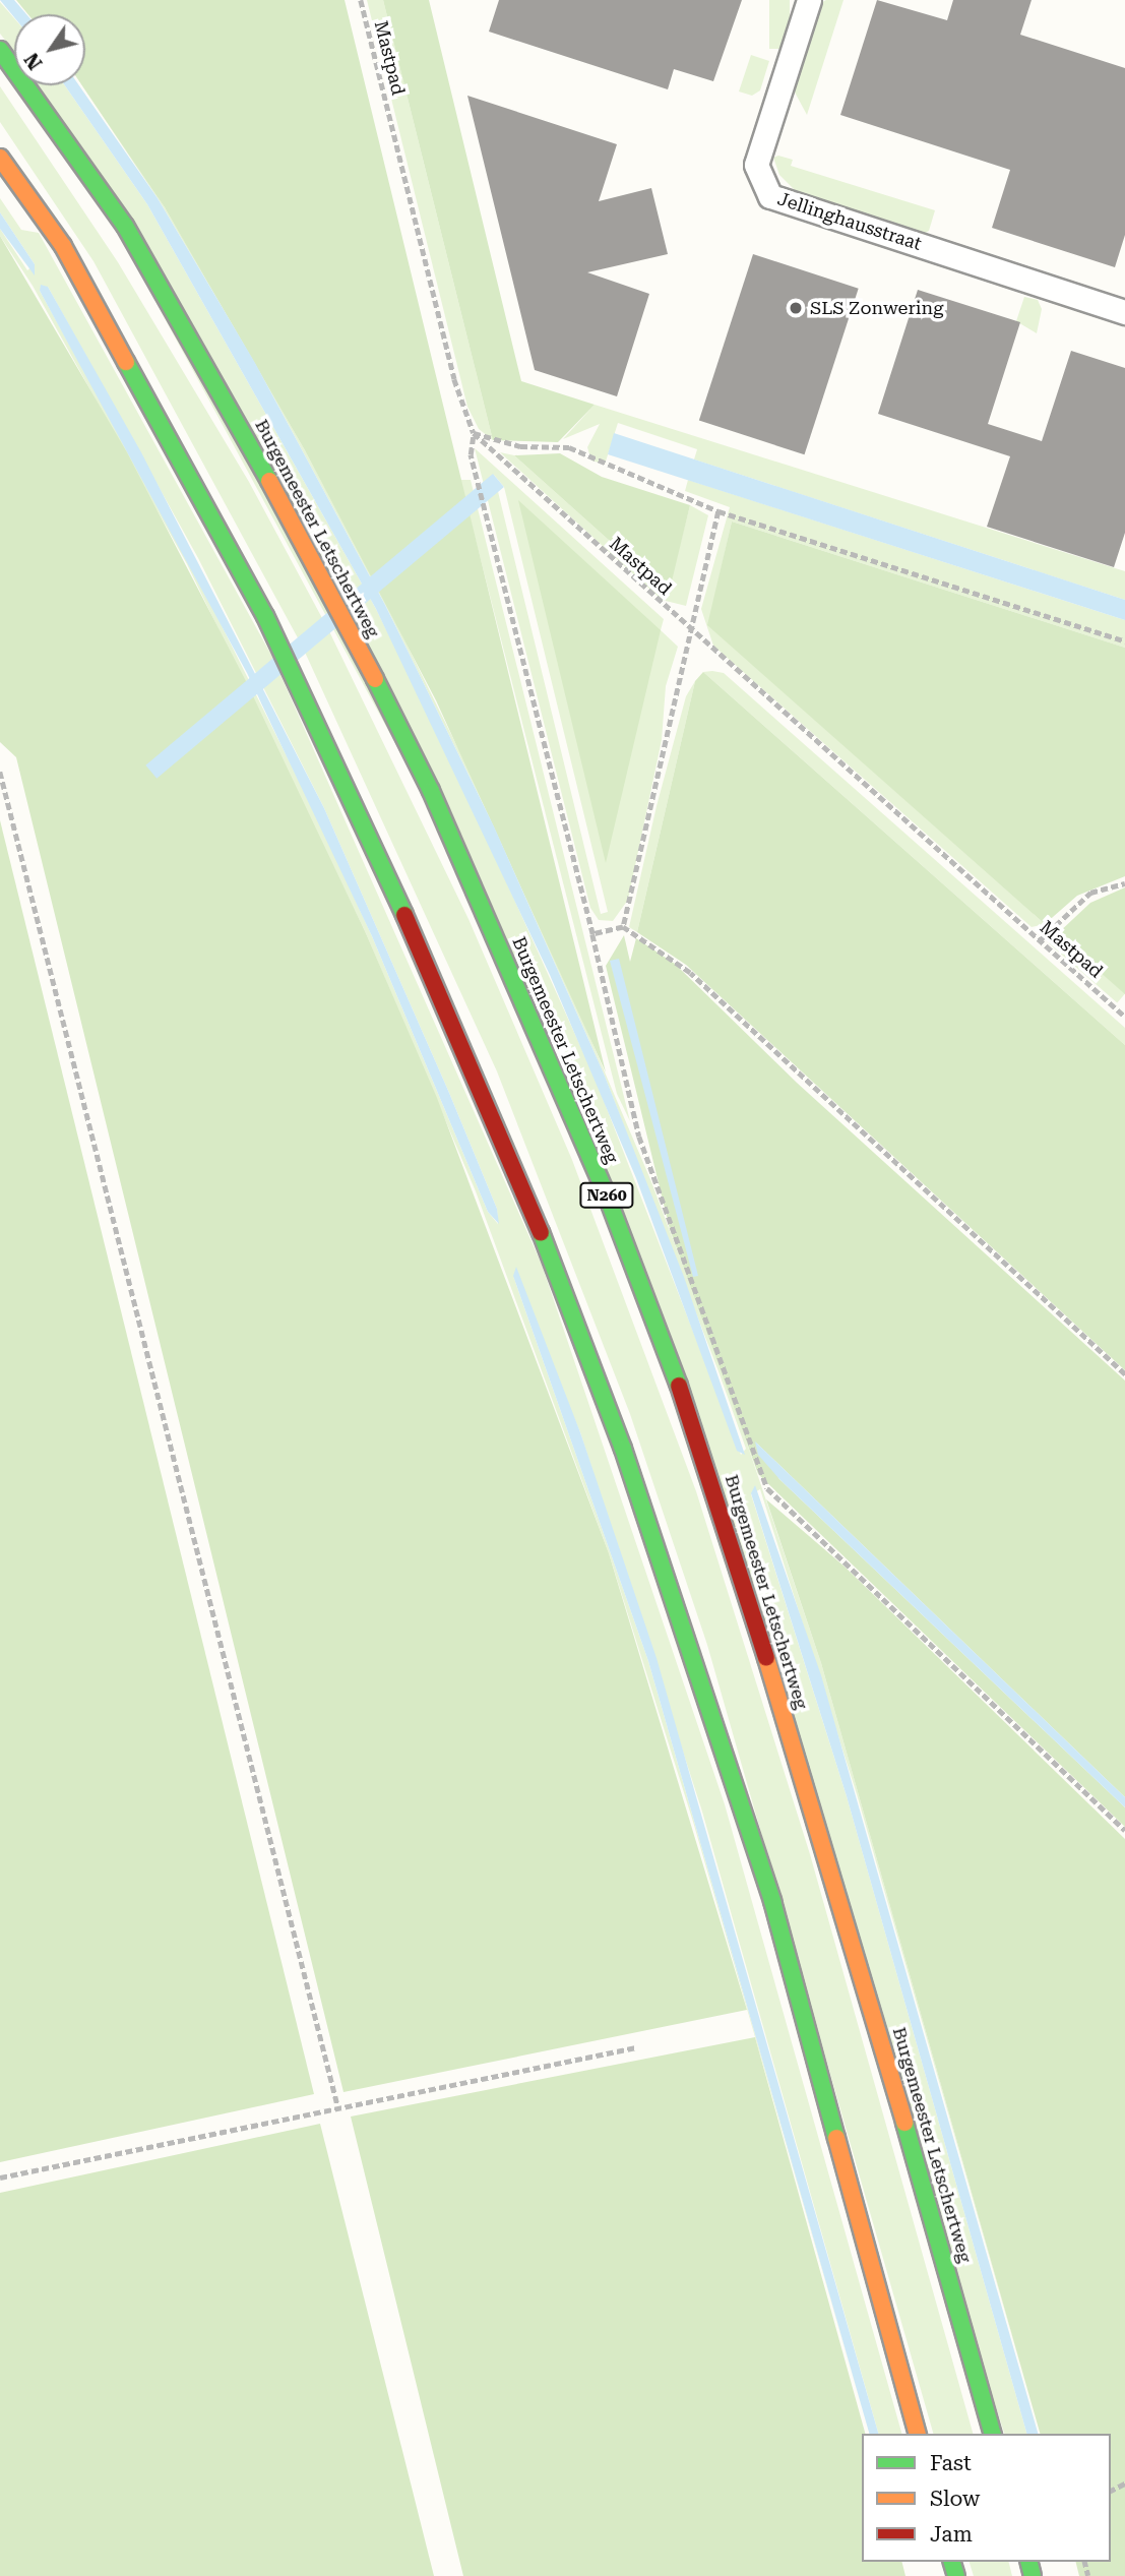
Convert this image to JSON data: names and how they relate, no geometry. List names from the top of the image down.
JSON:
{
  "streets": {
    "main road": ["Burgemeester Letschertweg", "N260"],
    "street": ["Jellinghausstraat"],
    "path": ["Mastpad"]
  },
  "places": ["SLS Zonwering"],
  "legend": ["Fast", "Slow", "Jam"],
  "north": "bottom left"
}
